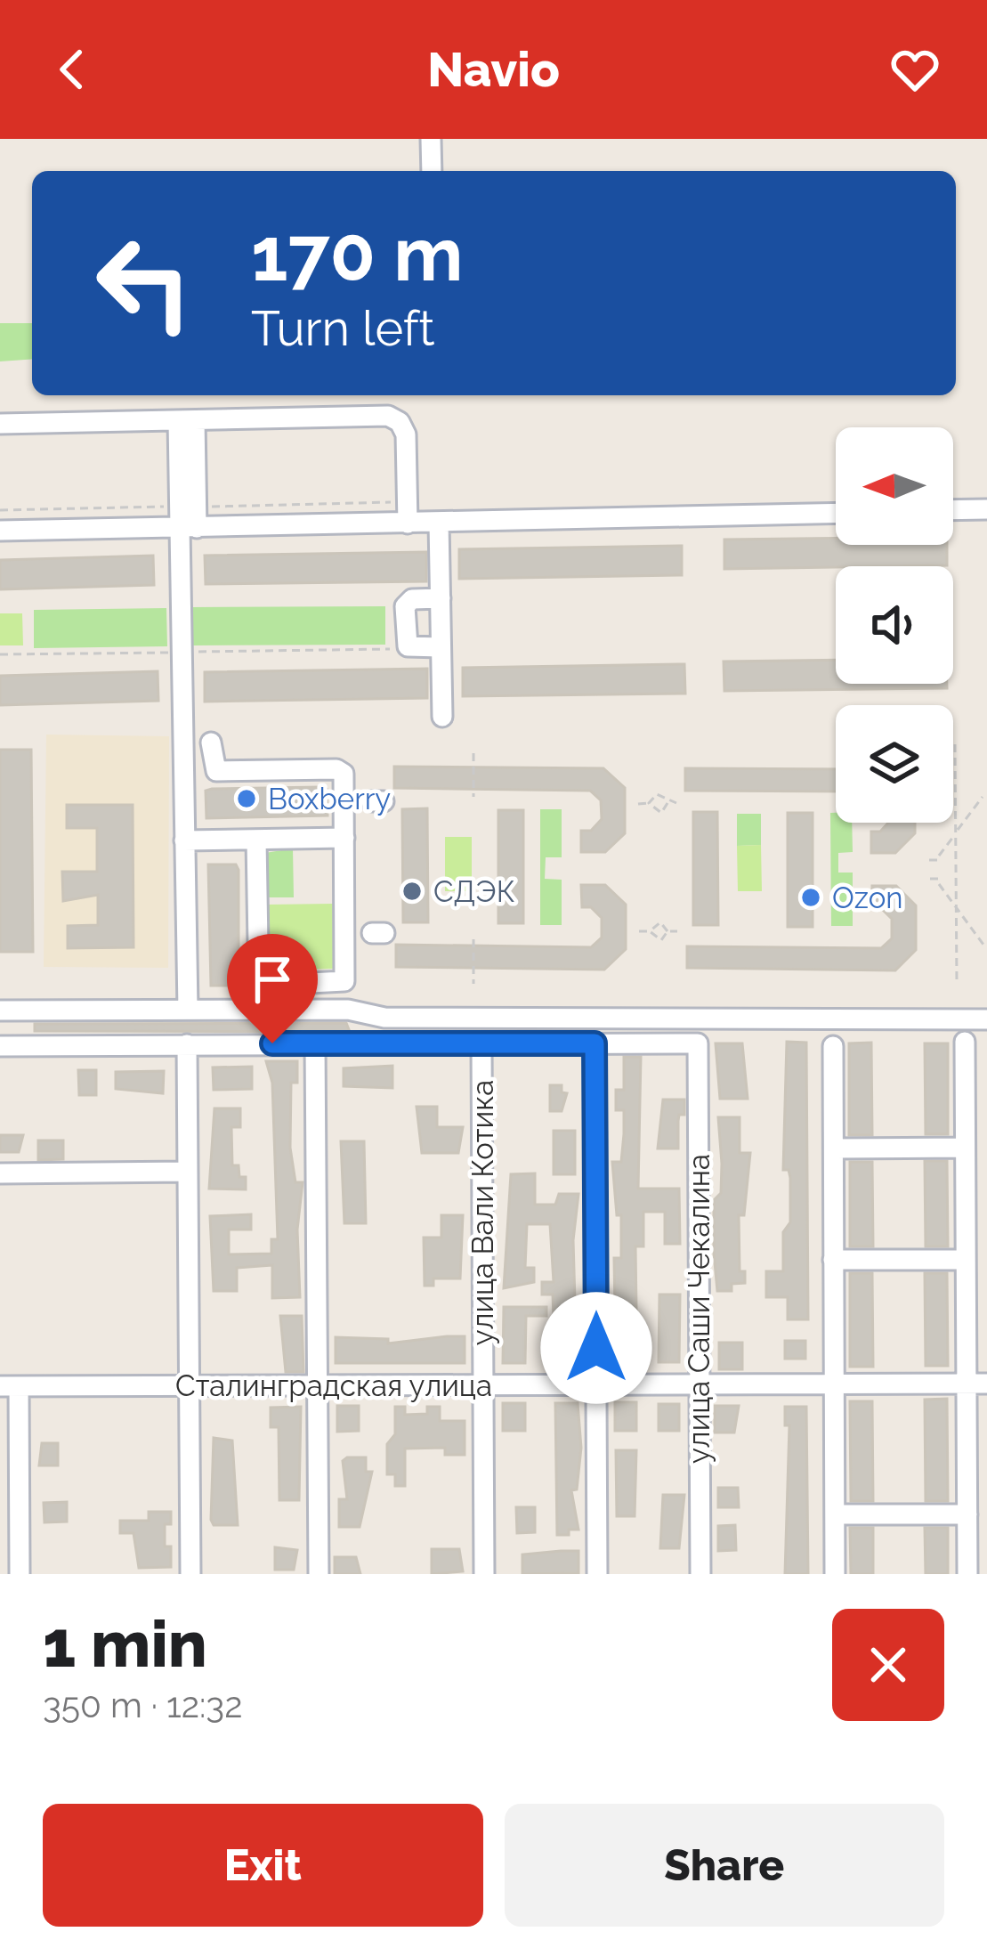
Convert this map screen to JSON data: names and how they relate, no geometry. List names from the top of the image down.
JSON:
{
  "streets": {
    "street": ["улица Вали Котика", "улица Саши Чекалина", "Сталинградская улица"]
  },
  "crossings": [
    ["улица Вали Котика", "Сталинградская улица"],
    ["улица Саши Чекалина", "Сталинградская улица"]
  ],
  "places": ["Boxberry", "СДЭК", "Ozon"],
  "north": "left",
  "page": {
    "header": "Navio",
    "turn": ["170 m", "Turn left"],
    "heading": ["1 min", "350 m · 12:32"],
    "buttons": ["Exit", "Share"]
  }
}
